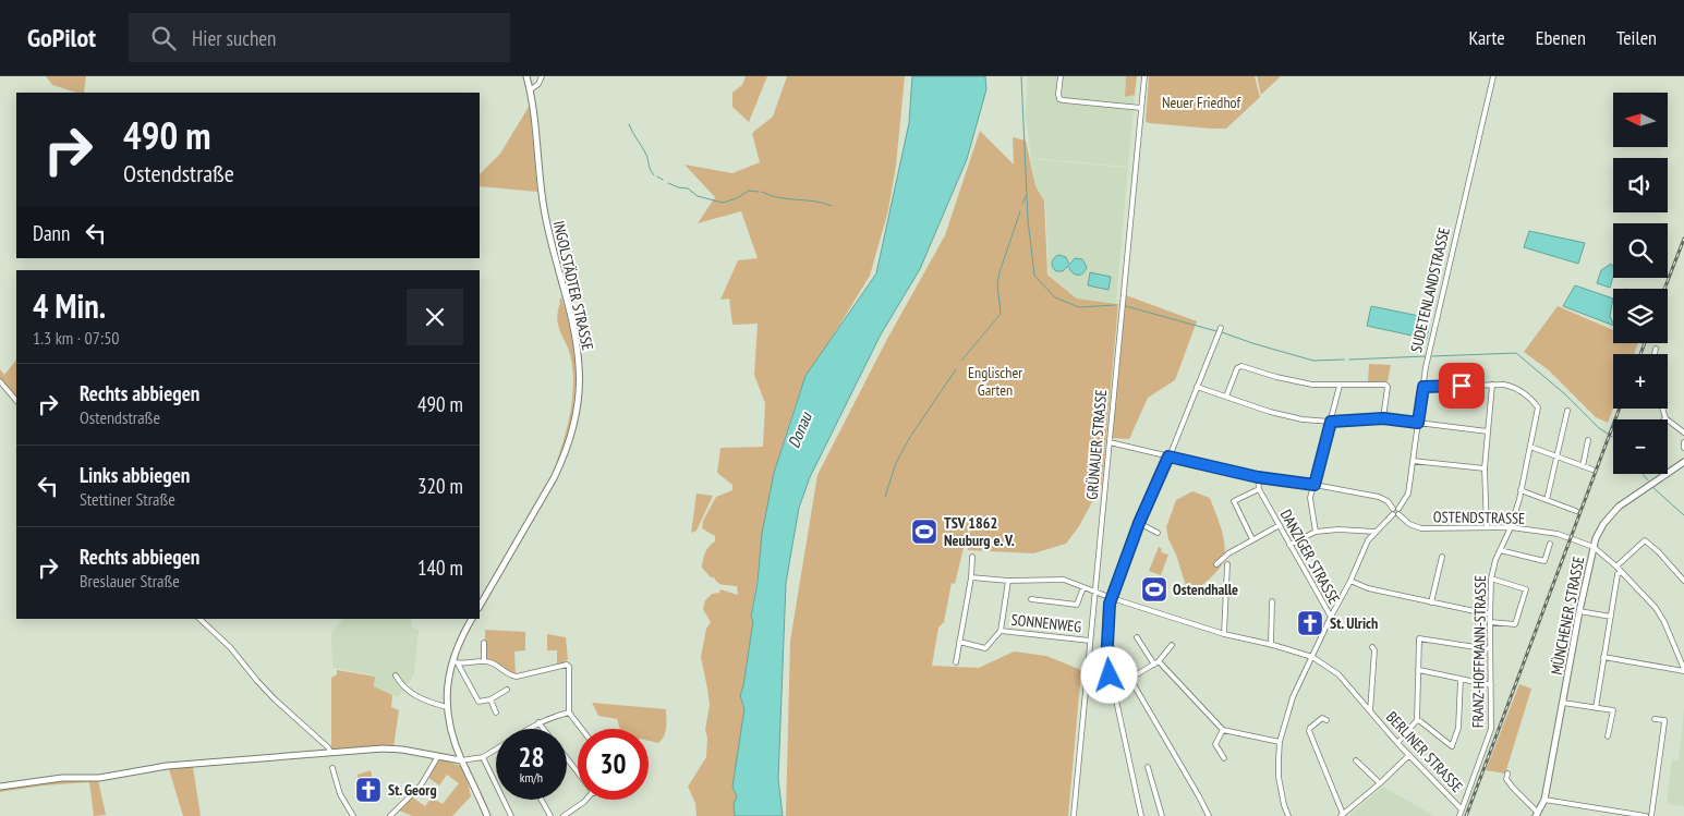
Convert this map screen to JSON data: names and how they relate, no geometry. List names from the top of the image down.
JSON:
{
  "streets": {
    "main road": ["INGOLSTÄDTER STRASSE", "MÜNCHENER STRASSE"],
    "street": [
      "SUDETENLANDSTRASSE",
      "GRÜNAUER STRASSE",
      "OSTENDSTRASSE",
      "DANZIGER STRASSE",
      "SONNENWEG",
      "FRANZ-HOFFMANN-STRASSE",
      "BERLINER STRASSE"
    ]
  },
  "crossings": [
    ["GRÜNAUER STRASSE", "SONNENWEG"],
    ["GRÜNAUER STRASSE", "BERLINER STRASSE"],
    ["OSTENDSTRASSE", "MÜNCHENER STRASSE"],
    ["OSTENDSTRASSE", "FRANZ-HOFFMANN-STRASSE"],
    ["FRANZ-HOFFMANN-STRASSE", "BERLINER STRASSE"]
  ],
  "water": ["Donau"],
  "parks": ["Neuer Friedhof", "Englischer Garten"],
  "places": {
    "sports": ["TSV 1862 Neuburg e. V.", "Ostendhalle"],
    "church": ["St. Ulrich", "St. Georg"]
  },
  "north": "left",
  "page": {
    "header": "GoPilot",
    "search": "Hier suchen",
    "nav": ["Karte", "Ebenen", "Teilen"],
    "map_buttons": ["+", "−"],
    "turn": ["490 m", "Ostendstraße"],
    "then": "Dann",
    "heading": ["4 Min.", "1.3 km · 07:50"],
    "list": [
      {
        "name": "Rechts abbiegen",
        "note": "Ostendstraße",
        "value": "490 m"
      },
      {
        "name": "Links abbiegen",
        "note": "Stettiner Straße",
        "value": "320 m"
      },
      {
        "name": "Rechts abbiegen",
        "note": "Breslauer Straße",
        "value": "140 m"
      }
    ],
    "speed": "28 km/h",
    "limit": "30"
  }
}
